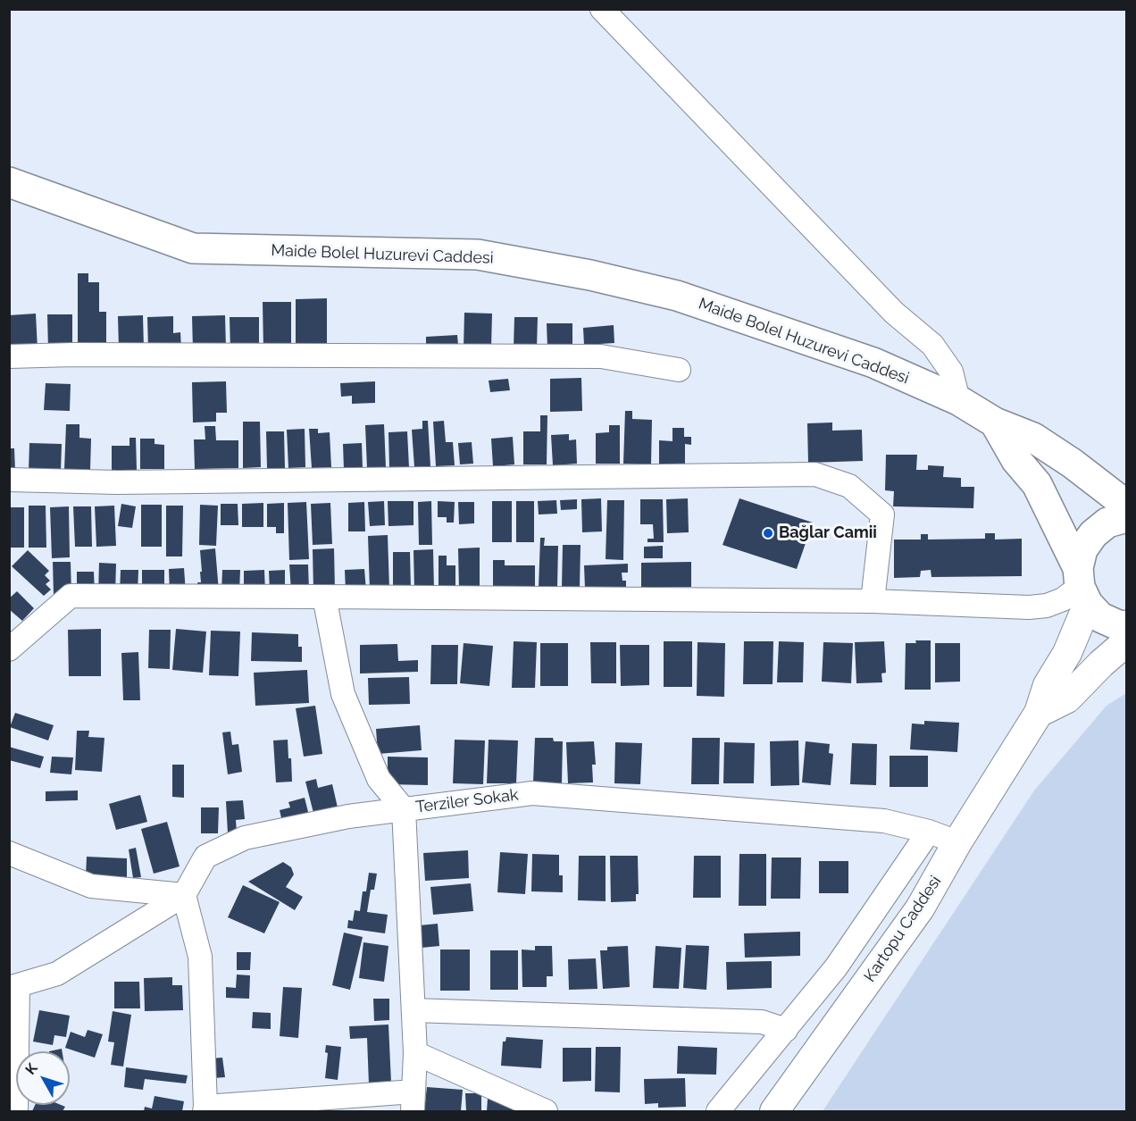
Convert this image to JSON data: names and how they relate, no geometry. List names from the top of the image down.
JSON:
{
  "streets": {
    "main road": ["Maide Bolel Huzurevi Caddesi"],
    "street": ["Terziler Sokak", "Kartopu Caddesi"]
  },
  "crossings": [
    ["Maide Bolel Huzurevi Caddesi", "Kartopu Caddesi"],
    ["Terziler Sokak", "Kartopu Caddesi"]
  ],
  "places": ["Bağlar Camii"],
  "north": "top left"
}
